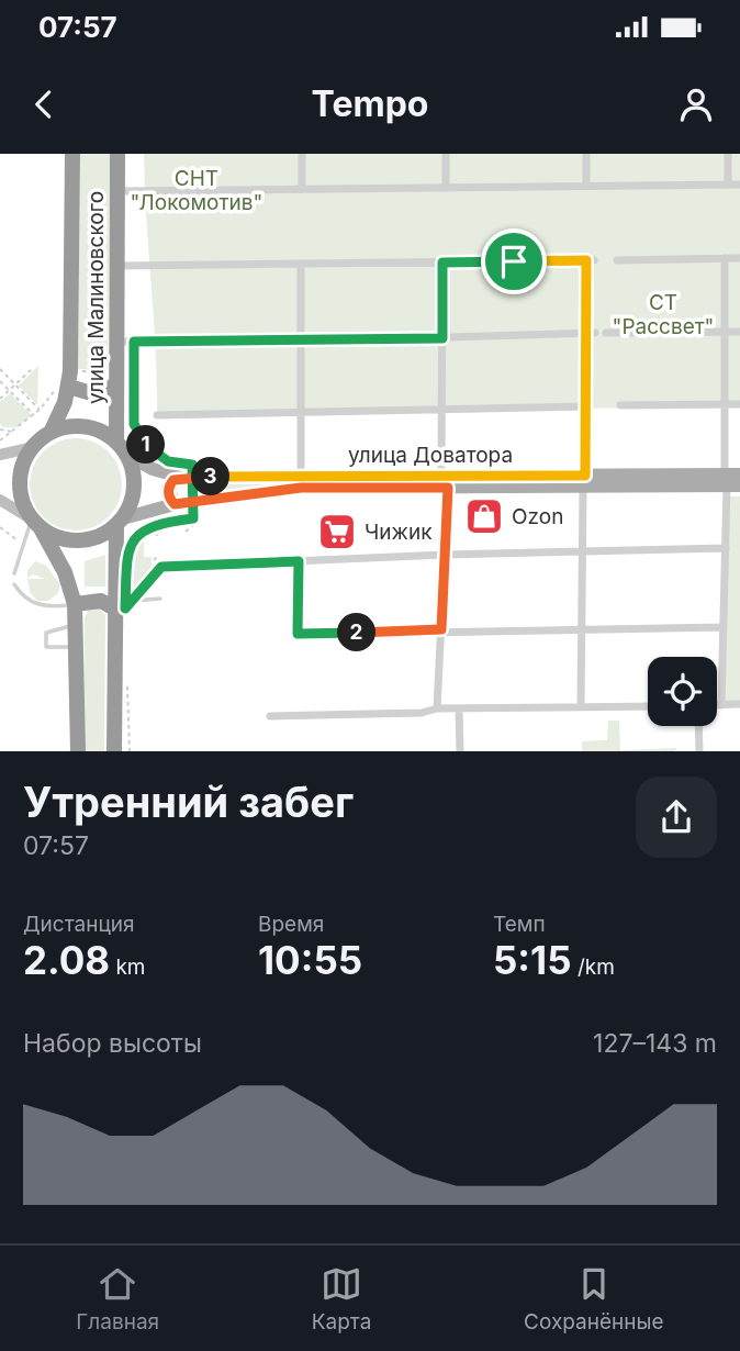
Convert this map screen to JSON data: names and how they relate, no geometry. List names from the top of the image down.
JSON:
{
  "streets": {
    "highway": ["улица Малиновского"],
    "main road": ["улица Доватора"]
  },
  "crossings": [
    ["улица Малиновского", "улица Доватора"]
  ],
  "parks": ["СНТ \"Локомотив\"", "СТ \"Рассвет\""],
  "places": {
    "shop": ["Ozon"],
    "supermarket": ["Чижик"]
  },
  "page": {
    "status": "07:57",
    "header": "Tempo",
    "pins": ["1", "3", "2"],
    "heading": ["Утренний забег", "07:57"],
    "stats": [
      ["Дистанция", "2.08 km"],
      ["Время", "10:55"],
      ["Темп", "5:15 /km"]
    ],
    "chart": ["Набор высоты", "127–143 m"],
    "tabs": ["Главная", "Карта", "Сохранённые"]
  }
}
